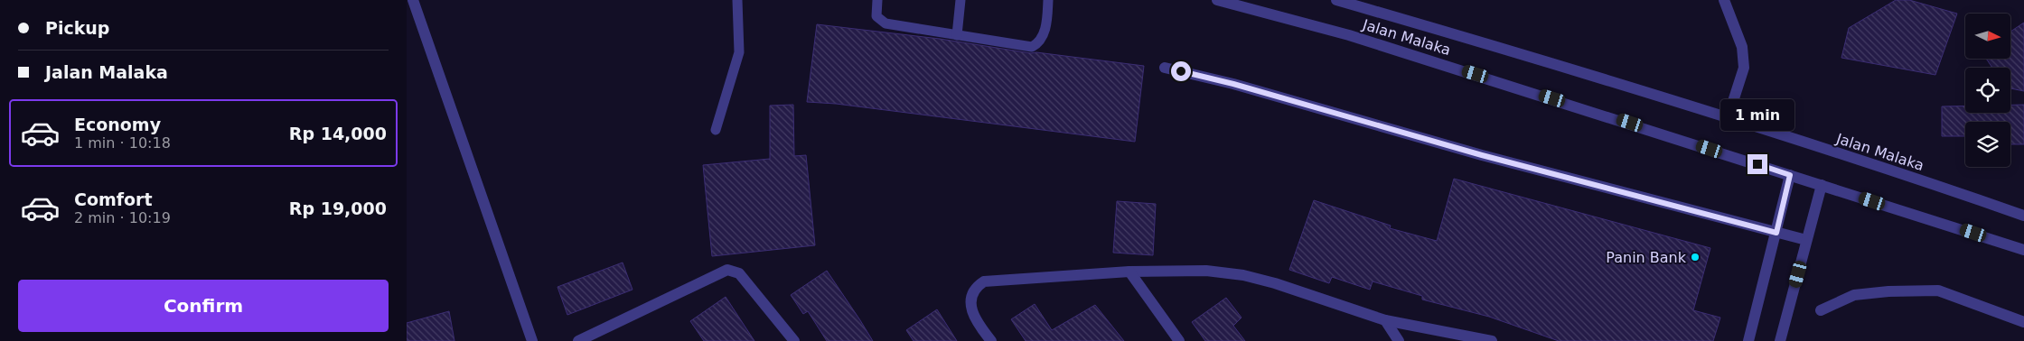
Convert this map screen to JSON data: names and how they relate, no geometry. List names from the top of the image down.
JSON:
{
  "streets": {
    "street": ["Jalan Malaka"]
  },
  "places": ["Panin Bank"],
  "north": "right",
  "page": {
    "banner": ["Pickup", "Jalan Malaka"],
    "list": [
      {
        "name": "Economy",
        "note": "1 min · 10:18",
        "value": "Rp 14,000"
      },
      {
        "name": "Comfort",
        "note": "2 min · 10:19",
        "value": "Rp 19,000"
      }
    ],
    "bubble": "1 min",
    "buttons": "Confirm"
  }
}
